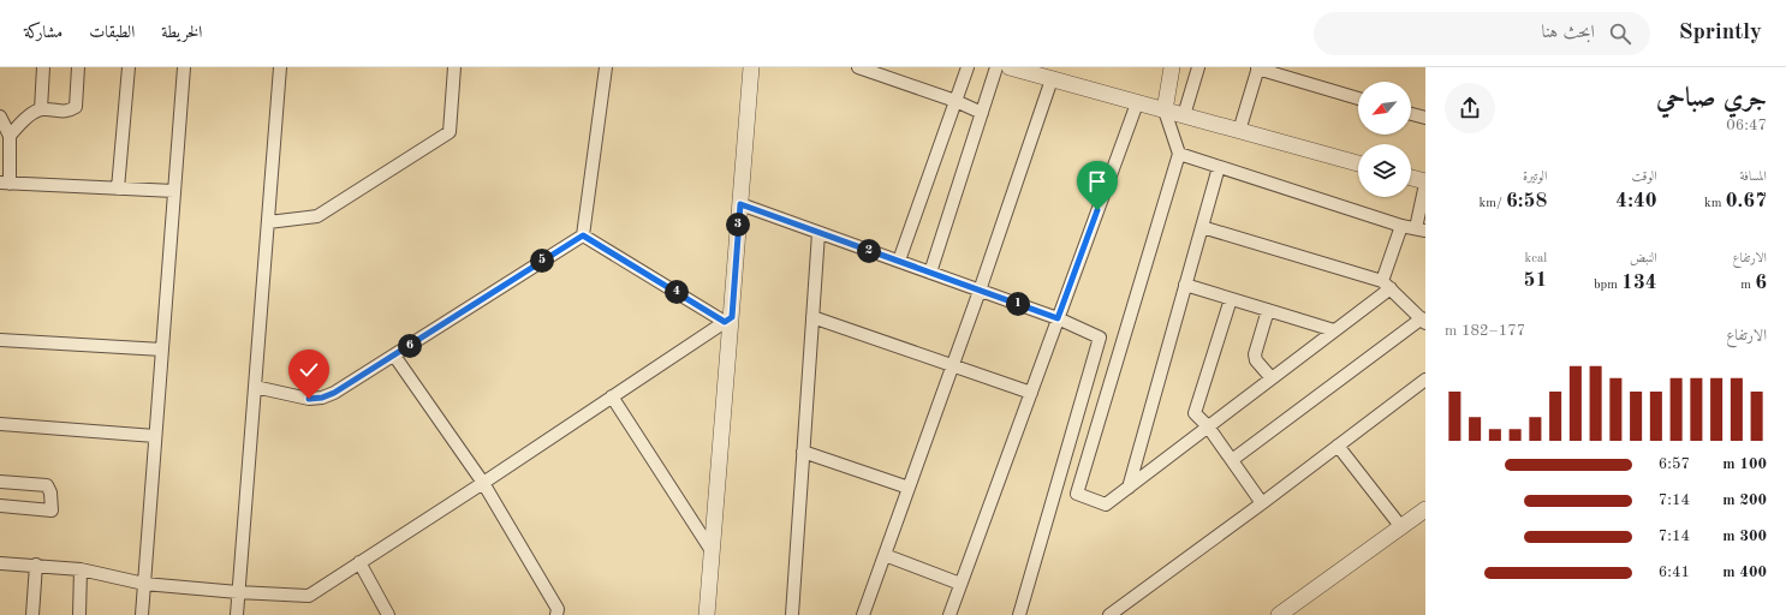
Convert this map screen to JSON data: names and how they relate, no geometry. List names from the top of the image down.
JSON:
{
  "north": "bottom left",
  "page": {
    "header": "Sprintly",
    "search": "ابحث هنا",
    "nav": ["الخريطة", "الطبقات", "مشاركة"],
    "heading": ["جري صباحي", "06:47"],
    "stats": [
      ["المسافة", "0.67 km"],
      ["الوقت", "4:40"],
      ["الوتيرة", "6:58 /km"],
      ["الارتفاع", "6 m"],
      ["النبض", "134 bpm"],
      ["kcal", "51"]
    ],
    "pins": [
      "3",
      "2",
      "5",
      "4",
      "1",
      "6"
    ],
    "chart": ["الارتفاع", "177–182 m"],
    "list": [
      {
        "name": "100 m",
        "note": "6:57"
      },
      {
        "name": "200 m",
        "note": "7:14"
      },
      {
        "name": "300 m",
        "note": "7:14"
      },
      {
        "name": "400 m",
        "note": "6:41"
      }
    ]
  }
}
